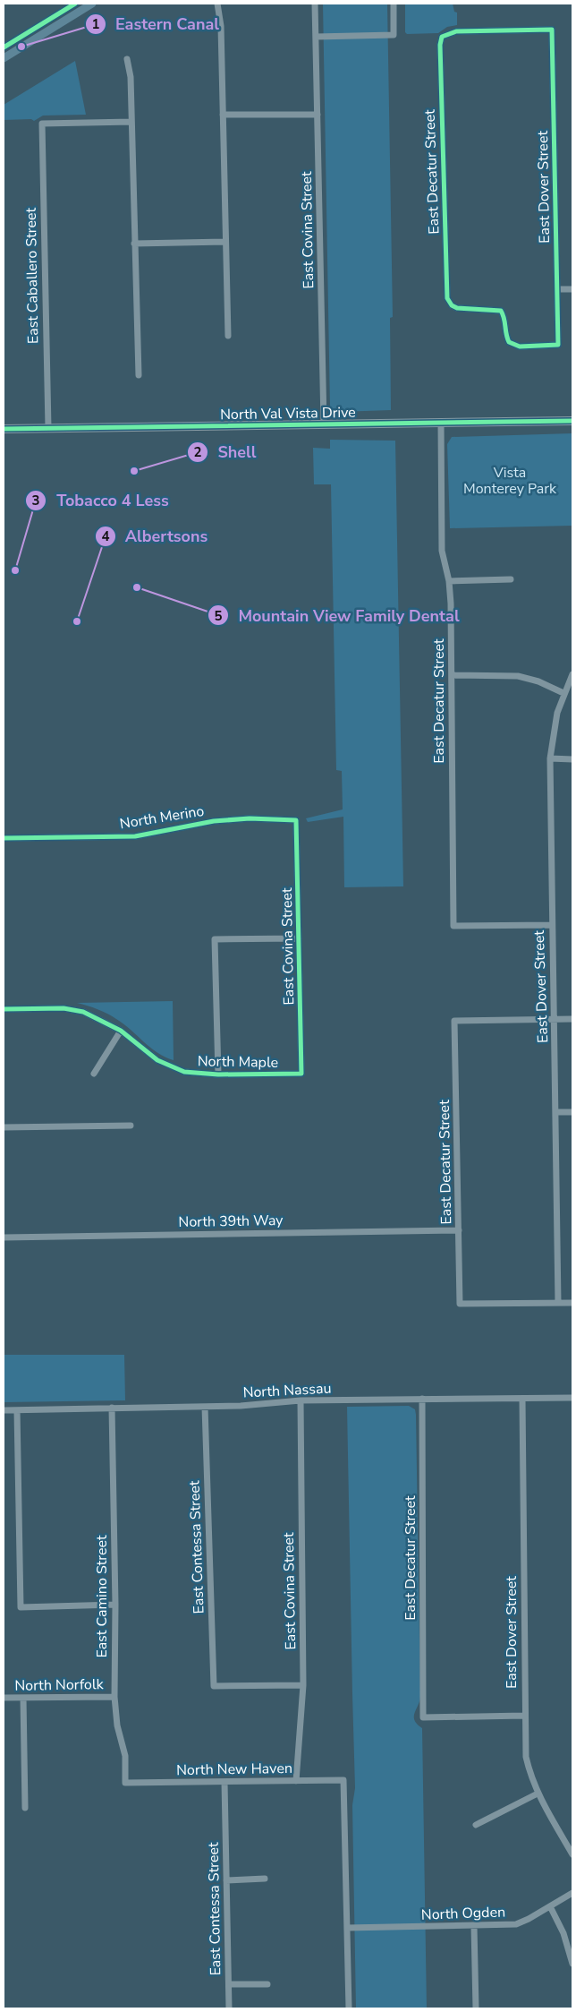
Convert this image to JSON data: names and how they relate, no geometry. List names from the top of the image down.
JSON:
{
  "streets": {
    "main road": ["North Val Vista Drive"],
    "street": [
      "East Decatur Street",
      "East Dover Street",
      "East Covina Street",
      "East Caballero Street",
      "North Merino",
      "North Maple",
      "North 39th Way",
      "North Nassau",
      "East Contessa Street",
      "East Camino Street",
      "North Norfolk",
      "North New Haven",
      "North Ogden"
    ]
  },
  "crossings": [
    ["East Decatur Street", "East Dover Street"],
    ["East Decatur Street", "North Val Vista Drive"],
    ["East Decatur Street", "North 39th Way"],
    ["East Decatur Street", "North Nassau"],
    ["East Dover Street", "North Nassau"],
    ["East Covina Street", "North Val Vista Drive"],
    ["East Covina Street", "North Merino"],
    ["East Covina Street", "North Maple"],
    ["East Covina Street", "North Nassau"],
    ["East Covina Street", "East Contessa Street"],
    ["East Covina Street", "North New Haven"],
    ["East Caballero Street", "North Val Vista Drive"],
    ["North Nassau", "East Contessa Street"],
    ["North Nassau", "East Camino Street"],
    ["East Contessa Street", "North New Haven"],
    ["East Camino Street", "North Norfolk"],
    ["East Camino Street", "North New Haven"],
    ["North New Haven", "North Ogden"]
  ],
  "parks": ["Vista Monterey Park"],
  "places": [
    "Eastern Canal",
    "Shell",
    "Tobacco 4 Less",
    "Mountain View Family Dental",
    "Albertsons"
  ]
}
